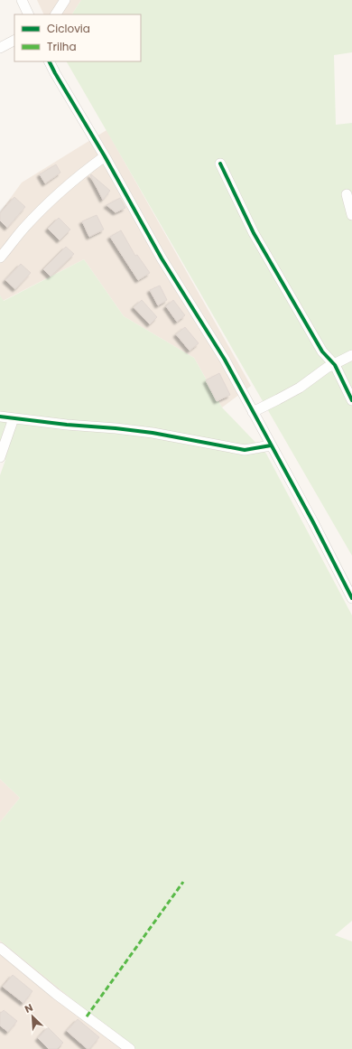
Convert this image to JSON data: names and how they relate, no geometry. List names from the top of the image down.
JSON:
{
  "legend": ["Ciclovia", "Trilha"],
  "north": "top left"
}
